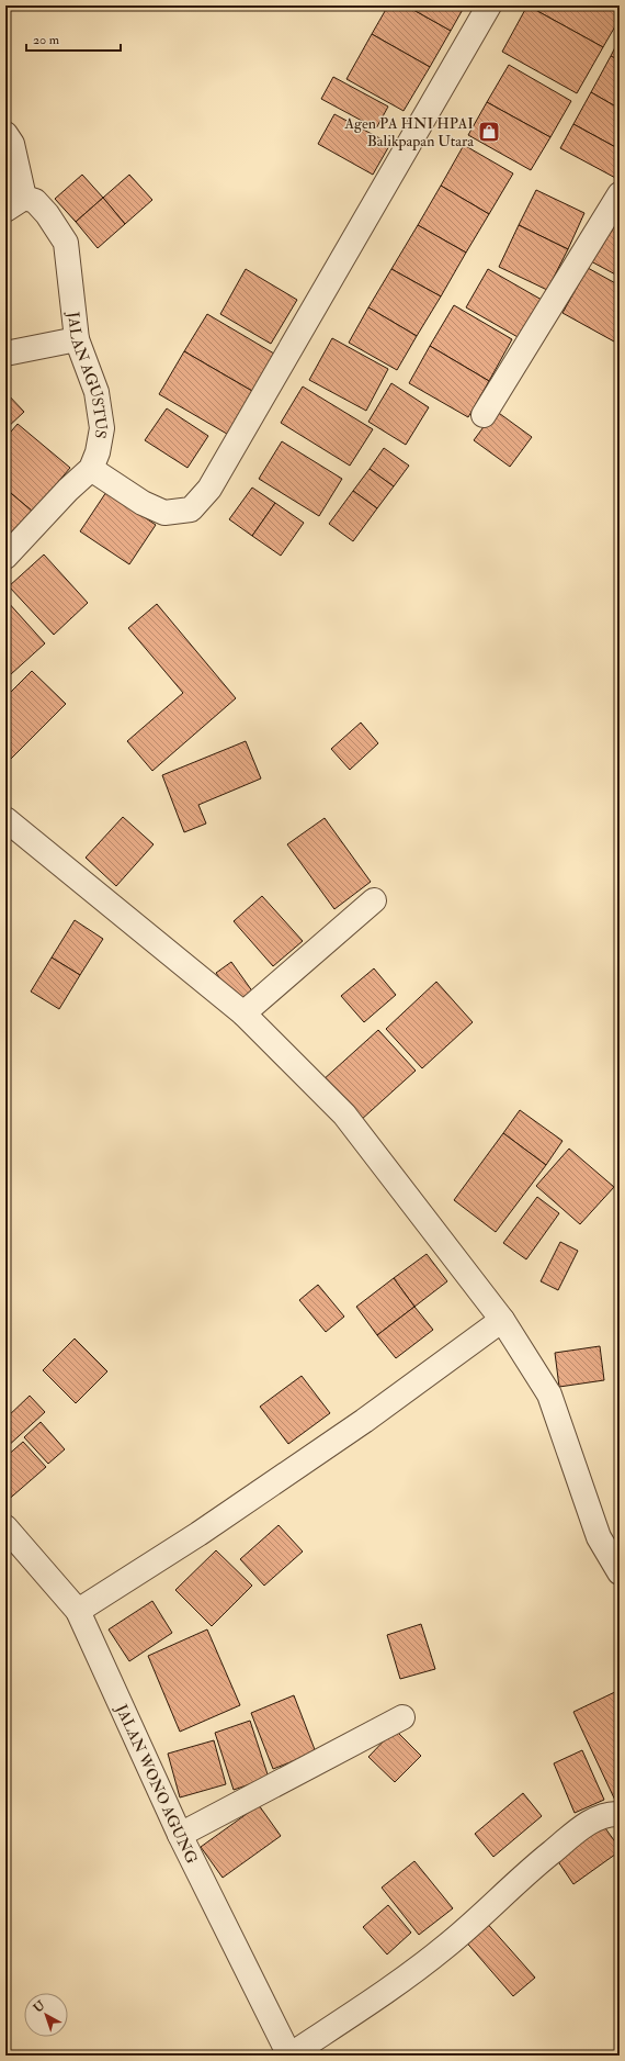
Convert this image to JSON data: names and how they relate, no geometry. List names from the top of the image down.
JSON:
{
  "streets": {
    "street": ["JALAN AGUSTUS", "JALAN WONO AGUNG"]
  },
  "places": {
    "shop": ["Agen PA HNI HPAI Balikpapan Utara"]
  },
  "scale_bar": "20 m",
  "north": "top left"
}
